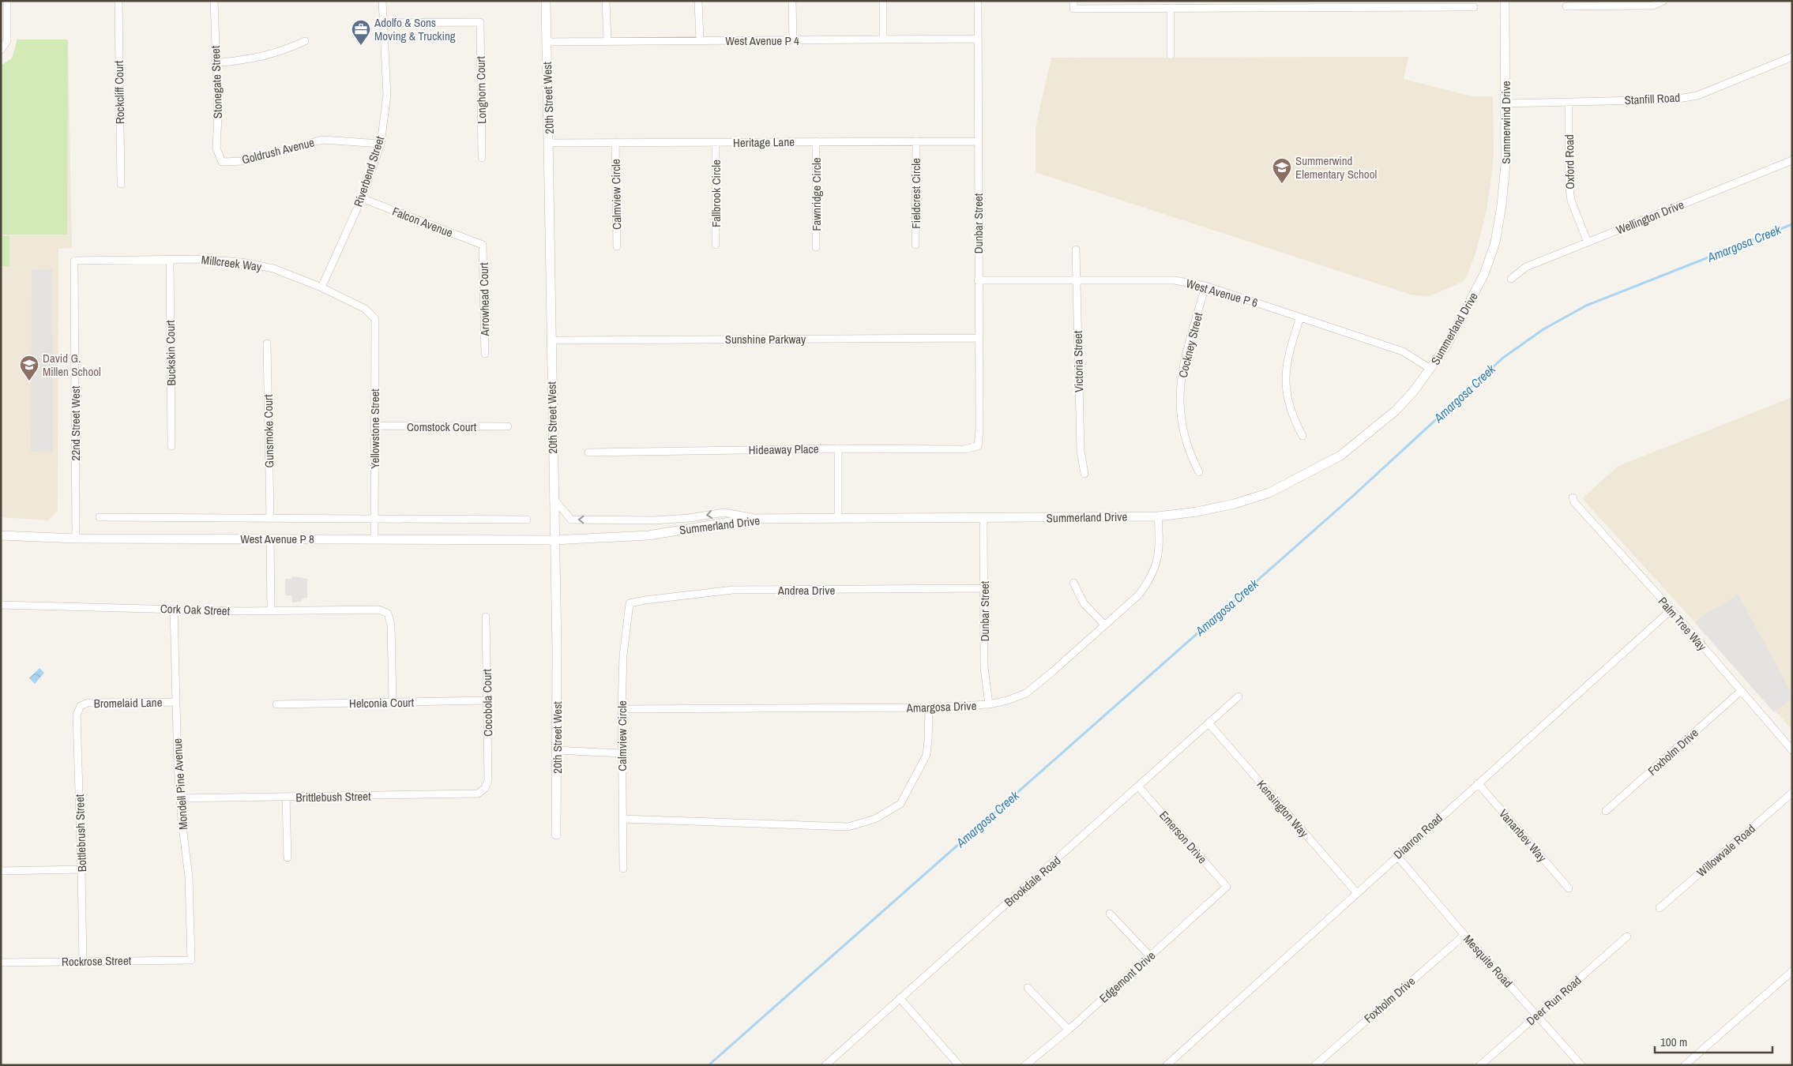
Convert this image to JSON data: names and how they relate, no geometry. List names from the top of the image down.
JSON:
{
  "streets": {
    "street": [
      "West Avenue P 4",
      "Stonegate Street",
      "Longhorn Court",
      "Rockcliff Court",
      "20th Street West",
      "Stanfill Road",
      "Summerwind Drive",
      "Heritage Lane",
      "Goldrush Avenue",
      "Oxford Road",
      "Riverbend Street",
      "Fallbrook Circle",
      "Fieldcrest Circle",
      "Calmview Circle",
      "Fawnridge Circle",
      "Wellington Drive",
      "Falcon Avenue",
      "Dunbar Street",
      "Millcreek Way",
      "West Avenue P 6",
      "Arrowhead Court",
      "Summerland Drive",
      "Sunshine Parkway",
      "Cockney Street",
      "Buckskin Court",
      "Victoria Street",
      "22nd Street West",
      "Comstock Court",
      "Yellowstone Street",
      "Gunsmoke Court",
      "Hideaway Place",
      "West Avenue P 8",
      "Andrea Drive",
      "Cork Oak Street",
      "Palm Tree Way",
      "Bromelaid Lane",
      "Helconia Court",
      "Cocobola Court",
      "Amargosa Drive",
      "Foxholm Drive",
      "Mondell Pine Avenue",
      "Brittlebush Street",
      "Kensington Way",
      "Bottlebrush Street",
      "Vananbev Way",
      "Dianron Road",
      "Emerson Drive",
      "Willowvale Road",
      "Brookdale Road",
      "Rockrose Street",
      "Mesquite Road",
      "Edgemont Drive",
      "Deer Run Road"
    ]
  },
  "crossings": [
    ["West Avenue P 4", "20th Street West"],
    ["West Avenue P 4", "Dunbar Street"],
    ["Stonegate Street", "Goldrush Avenue"],
    ["Longhorn Court", "Riverbend Street"],
    ["20th Street West", "Heritage Lane"],
    ["20th Street West", "Summerland Drive"],
    ["20th Street West", "Sunshine Parkway"],
    ["20th Street West", "West Avenue P 8"],
    ["Stanfill Road", "Summerwind Drive"],
    ["Stanfill Road", "Oxford Road"],
    ["Summerwind Drive", "Summerland Drive"],
    ["Heritage Lane", "Fallbrook Circle"],
    ["Heritage Lane", "Fieldcrest Circle"],
    ["Heritage Lane", "Calmview Circle"],
    ["Heritage Lane", "Fawnridge Circle"],
    ["Heritage Lane", "Dunbar Street"],
    ["Goldrush Avenue", "Riverbend Street"],
    ["Oxford Road", "Wellington Drive"],
    ["Riverbend Street", "Falcon Avenue"],
    ["Riverbend Street", "Millcreek Way"],
    ["Calmview Circle", "Andrea Drive"],
    ["Calmview Circle", "Amargosa Drive"],
    ["Falcon Avenue", "Arrowhead Court"],
    ["Dunbar Street", "West Avenue P 6"],
    ["Dunbar Street", "Summerland Drive"],
    ["Dunbar Street", "Sunshine Parkway"],
    ["Dunbar Street", "Hideaway Place"],
    ["Dunbar Street", "Andrea Drive"],
    ["Dunbar Street", "Amargosa Drive"],
    ["Millcreek Way", "Buckskin Court"],
    ["Millcreek Way", "22nd Street West"],
    ["Millcreek Way", "Yellowstone Street"],
    ["West Avenue P 6", "Summerland Drive"],
    ["West Avenue P 6", "Cockney Street"],
    ["West Avenue P 6", "Victoria Street"],
    ["Summerland Drive", "West Avenue P 8"],
    ["Summerland Drive", "Amargosa Drive"],
    ["22nd Street West", "West Avenue P 8"],
    ["Comstock Court", "Yellowstone Street"],
    ["Yellowstone Street", "West Avenue P 8"],
    ["Gunsmoke Court", "West Avenue P 8"],
    ["Cork Oak Street", "Helconia Court"],
    ["Cork Oak Street", "Mondell Pine Avenue"],
    ["Palm Tree Way", "Foxholm Drive"],
    ["Palm Tree Way", "Dianron Road"],
    ["Bromelaid Lane", "Mondell Pine Avenue"],
    ["Bromelaid Lane", "Bottlebrush Street"],
    ["Helconia Court", "Cocobola Court"],
    ["Cocobola Court", "Brittlebush Street"],
    ["Foxholm Drive", "Mesquite Road"],
    ["Mondell Pine Avenue", "Brittlebush Street"],
    ["Mondell Pine Avenue", "Rockrose Street"],
    ["Kensington Way", "Dianron Road"],
    ["Kensington Way", "Brookdale Road"],
    ["Bottlebrush Street", "Rockrose Street"],
    ["Vananbev Way", "Dianron Road"],
    ["Dianron Road", "Mesquite Road"],
    ["Emerson Drive", "Brookdale Road"],
    ["Emerson Drive", "Edgemont Drive"],
    ["Mesquite Road", "Deer Run Road"]
  ],
  "water": ["Amargosa Creek"],
  "places": {
    "office": ["Adolfo & Sons Moving & Trucking"],
    "school or university": ["Summerwind Elementary School", "David G. Millen School"]
  },
  "scale_bar": "100 m"
}
